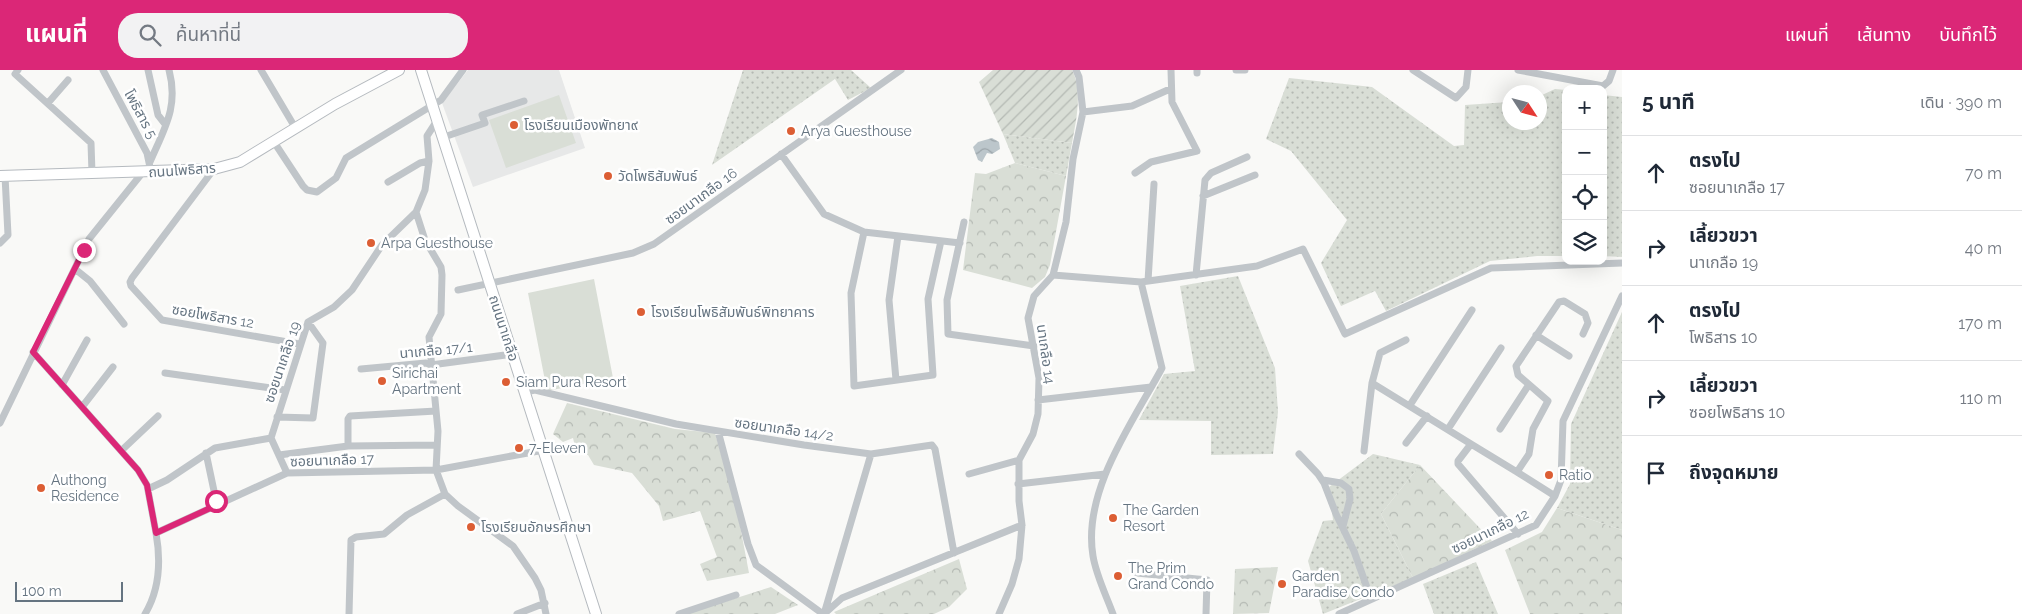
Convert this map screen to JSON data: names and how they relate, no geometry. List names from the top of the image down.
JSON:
{
  "streets": {
    "street": [
      "โพธิสาร 5",
      "ถนนโพธิสาร",
      "ซอยนาเกลือ 16",
      "ซอยโพธิสาร 12",
      "ถนนนาเกลือ",
      "นาเกลือ 17/1",
      "นาเกลือ 14",
      "ซอยนาเกลือ 19",
      "ซอยนาเกลือ 14/2",
      "ซอยนาเกลือ 17",
      "ซอยนาเกลือ 12"
    ]
  },
  "crossings": [
    ["โพธิสาร 5", "ถนนโพธิสาร"],
    ["ถนนโพธิสาร", "ซอยโพธิสาร 12"],
    ["ซอยนาเกลือ 16", "ถนนนาเกลือ"],
    ["ซอยโพธิสาร 12", "ซอยนาเกลือ 19"],
    ["ถนนนาเกลือ", "นาเกลือ 17/1"],
    ["ถนนนาเกลือ", "ซอยนาเกลือ 19"],
    ["ถนนนาเกลือ", "ซอยนาเกลือ 14/2"],
    ["ถนนนาเกลือ", "ซอยนาเกลือ 17"]
  ],
  "places": [
    "โรงเรียนเมืองพัทยา๙",
    "Arya Guesthouse",
    "วัดโพธิสัมพันธ์",
    "Arpa Guesthouse",
    "โรงเรียนโพธิสัมพันธ์พิทยาคาร",
    "Sirichai Apartment",
    "Siam Pura Resort",
    "7-Eleven",
    "Ratio",
    "Authong Residence",
    "The Garden Resort",
    "โรงเรียนอักษรศึกษา",
    "The Prim Grand Condo",
    "Garden Paradise Condo"
  ],
  "scale_bar": "100 m",
  "north": "bottom right",
  "page": {
    "header": "แผนที่",
    "search": "ค้นหาที่นี่",
    "nav": ["แผนที่", "เส้นทาง", "บันทึกไว้"],
    "heading": ["5 นาที", "เดิน · 390 m"],
    "map_buttons": ["+", "−"],
    "list": [
      ["ตรงไป", "ซอยนาเกลือ 17", "70 m"],
      ["เลี้ยวขวา", "นาเกลือ 19", "40 m"],
      ["ตรงไป", "โพธิสาร 10", "170 m"],
      ["เลี้ยวขวา", "ซอยโพธิสาร 10", "110 m"],
      "ถึงจุดหมาย"
    ],
    "scale": "100 m"
  }
}
